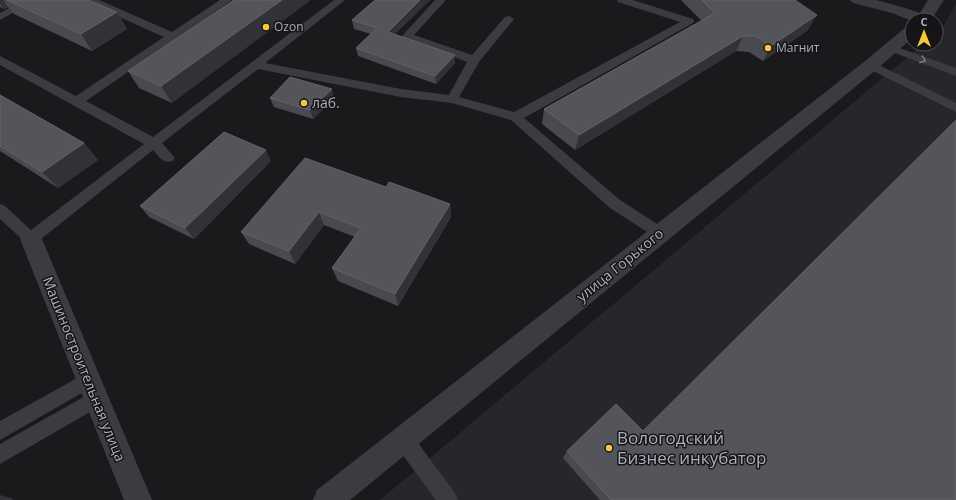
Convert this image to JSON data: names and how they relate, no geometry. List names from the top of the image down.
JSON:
{
  "streets": {
    "street": ["улица Горького", "Машиностроительная улица"]
  },
  "places": [
    "Ozon",
    "Магнит",
    "лаб.",
    "Вологодский Бизнес инкубатор"
  ],
  "north": "top"
}
